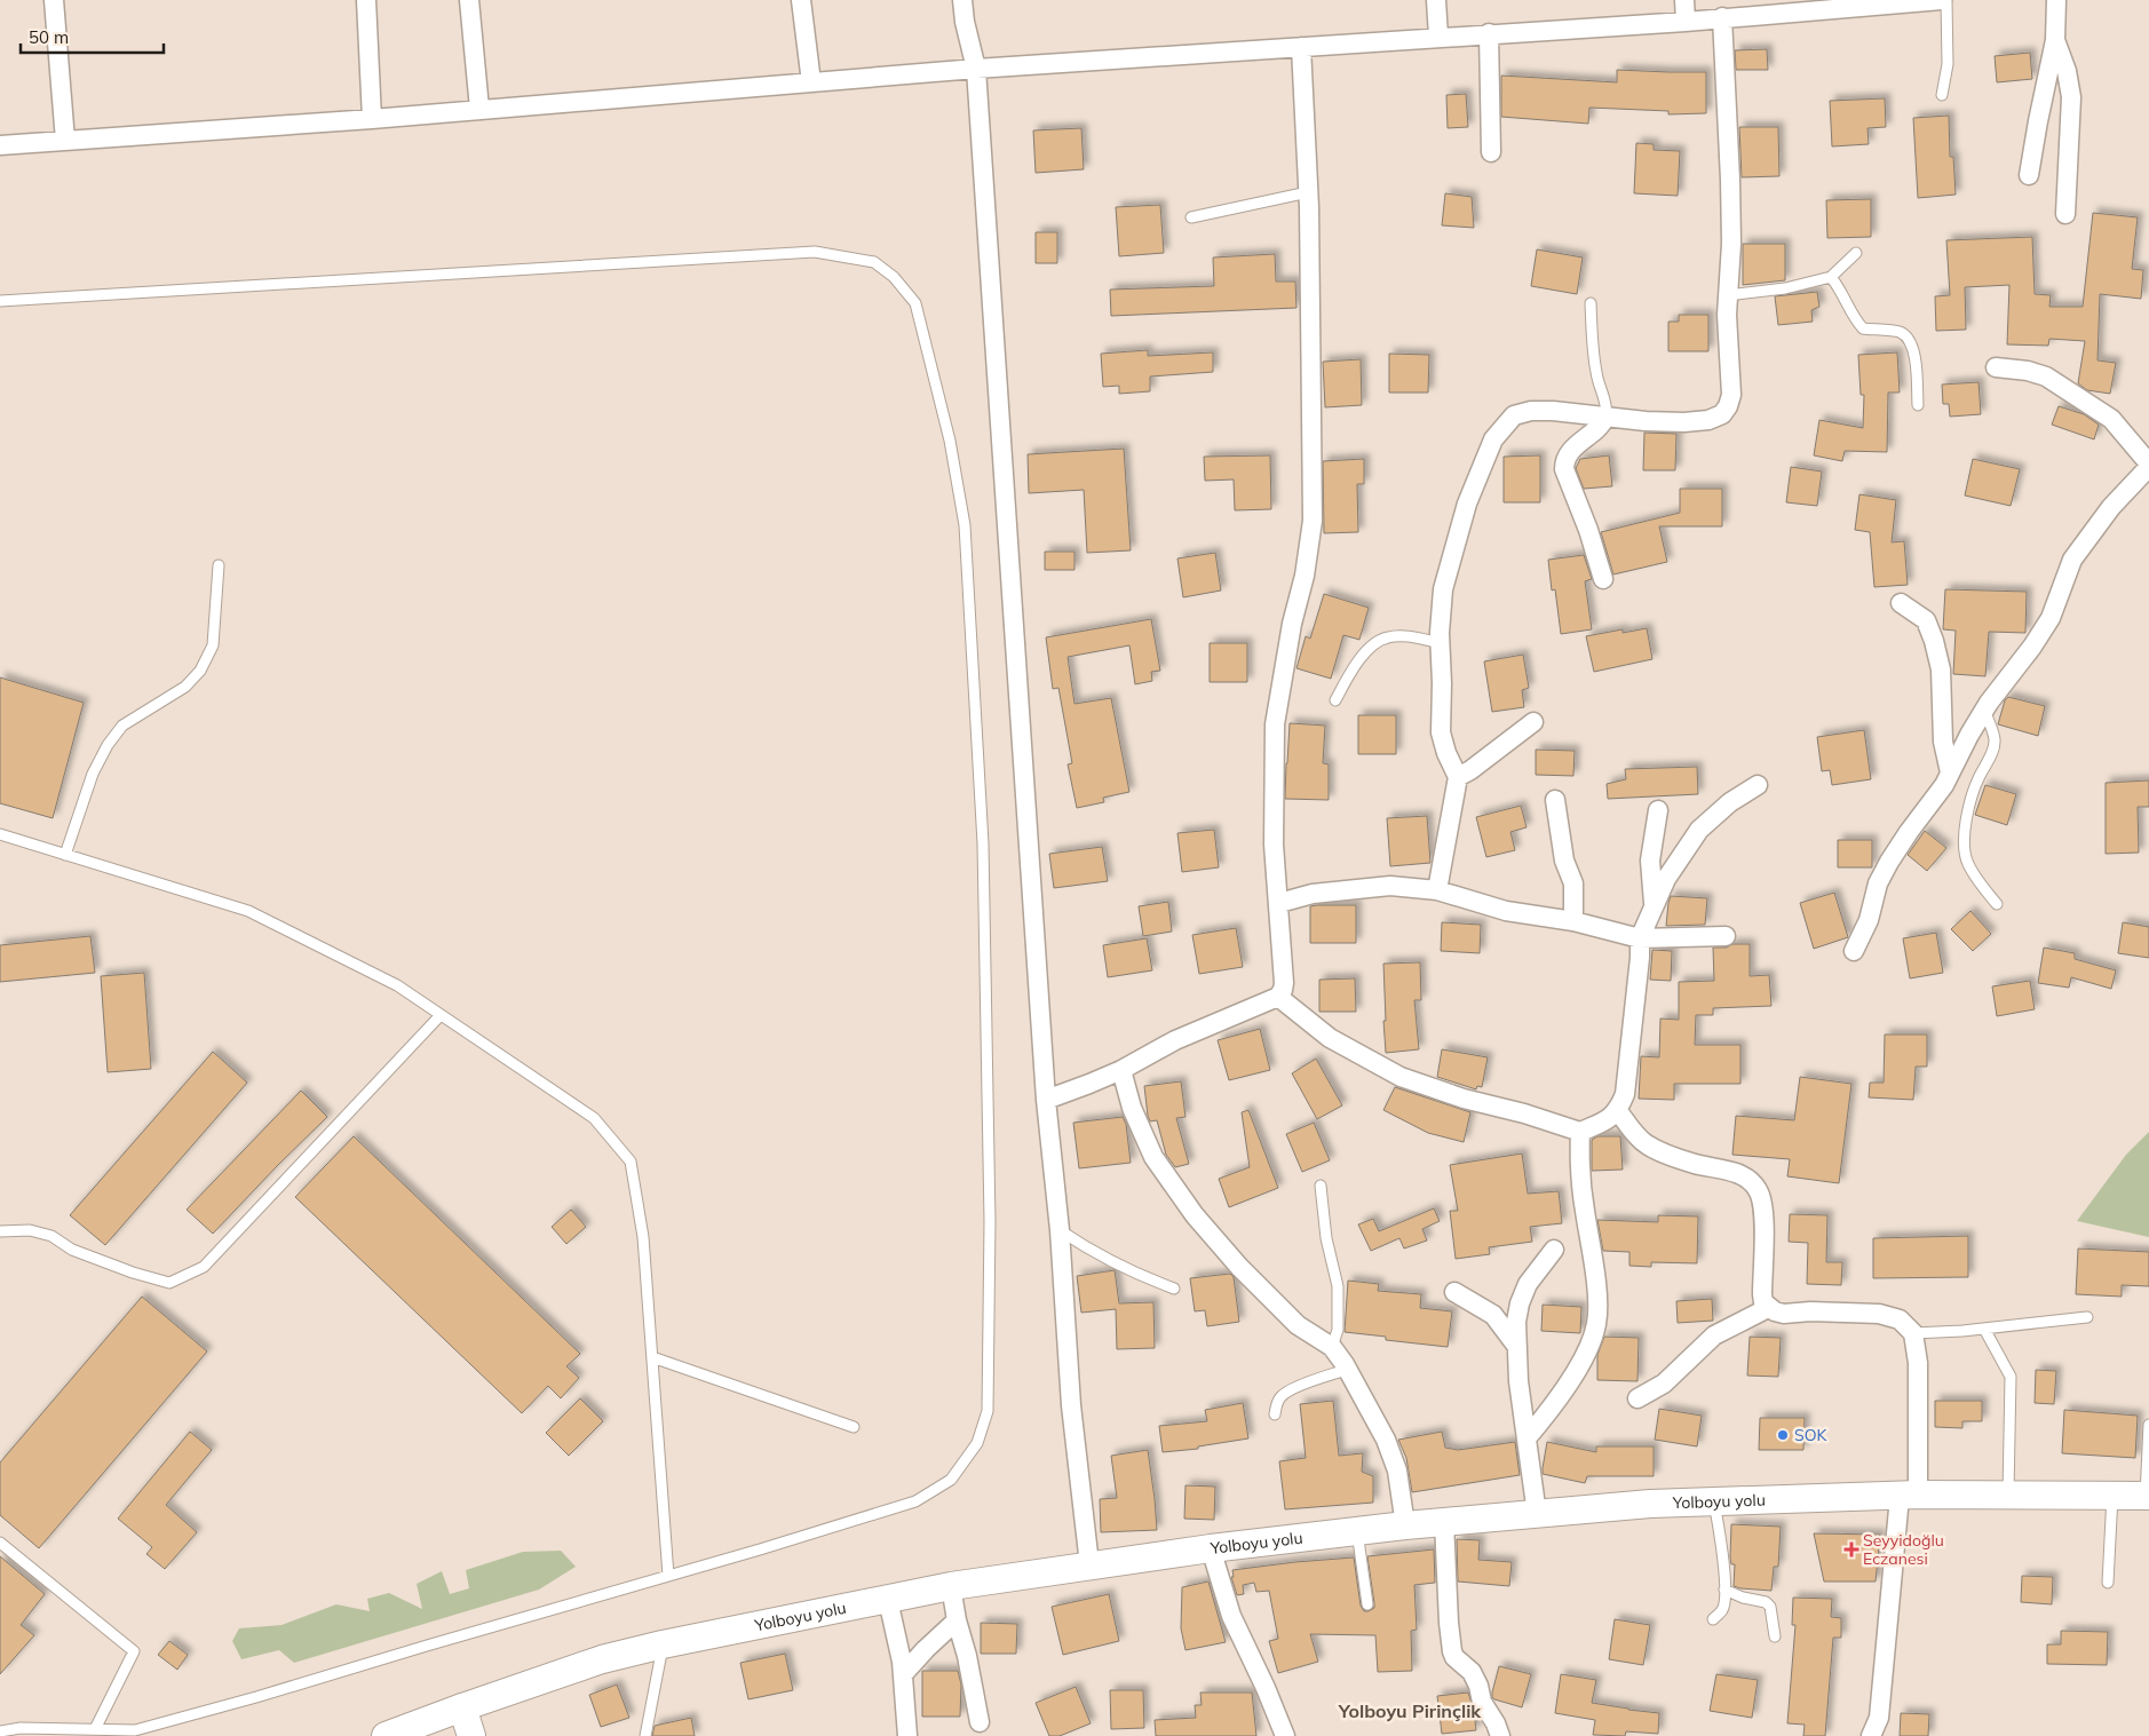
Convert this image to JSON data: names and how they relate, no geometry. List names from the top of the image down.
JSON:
{
  "streets": {
    "main road": ["Yolboyu yolu"]
  },
  "districts": ["Yolboyu Pirinçlik"],
  "places": {
    "other": ["SOK"],
    "health": ["Seyyidoğlu Eczanesi"]
  },
  "scale_bar": "50 m"
}
